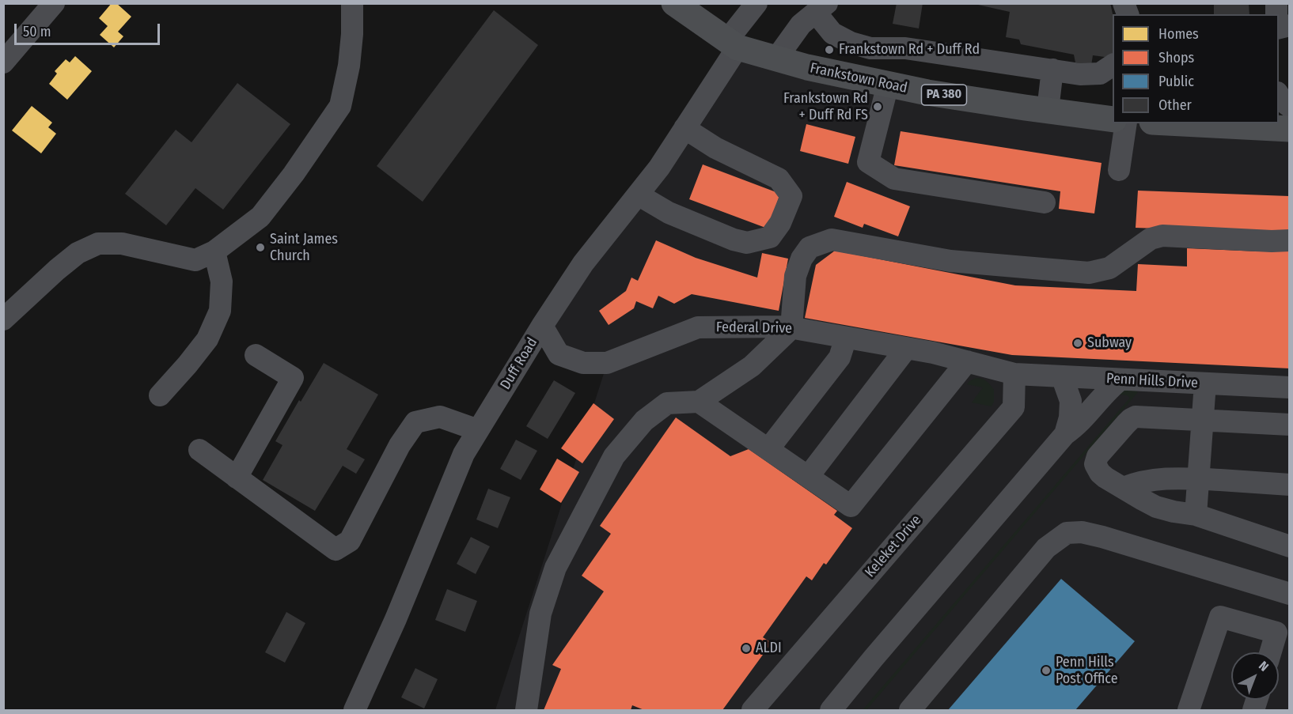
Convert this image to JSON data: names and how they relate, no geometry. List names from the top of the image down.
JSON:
{
  "streets": {
    "main road": ["Frankstown Road", "PA 380"],
    "street": [
      "Federal Drive",
      "Duff Road",
      "Penn Hills Drive",
      "Keleket Drive"
    ]
  },
  "crossings": [
    ["Frankstown Road", "Duff Road"],
    ["Federal Drive", "Duff Road"],
    ["Federal Drive", "Penn Hills Drive"],
    ["Federal Drive", "Keleket Drive"],
    ["Penn Hills Drive", "Keleket Drive"]
  ],
  "places": [
    "Frankstown Rd + Duff Rd",
    "Frankstown Rd + Duff Rd FS",
    "Saint James Church",
    "Subway",
    "ALDI",
    "Penn Hills Post Office"
  ],
  "legend": [
    "Homes",
    "Shops",
    "Public",
    "Other"
  ],
  "scale_bar": "50 m",
  "north": "top right"
}
